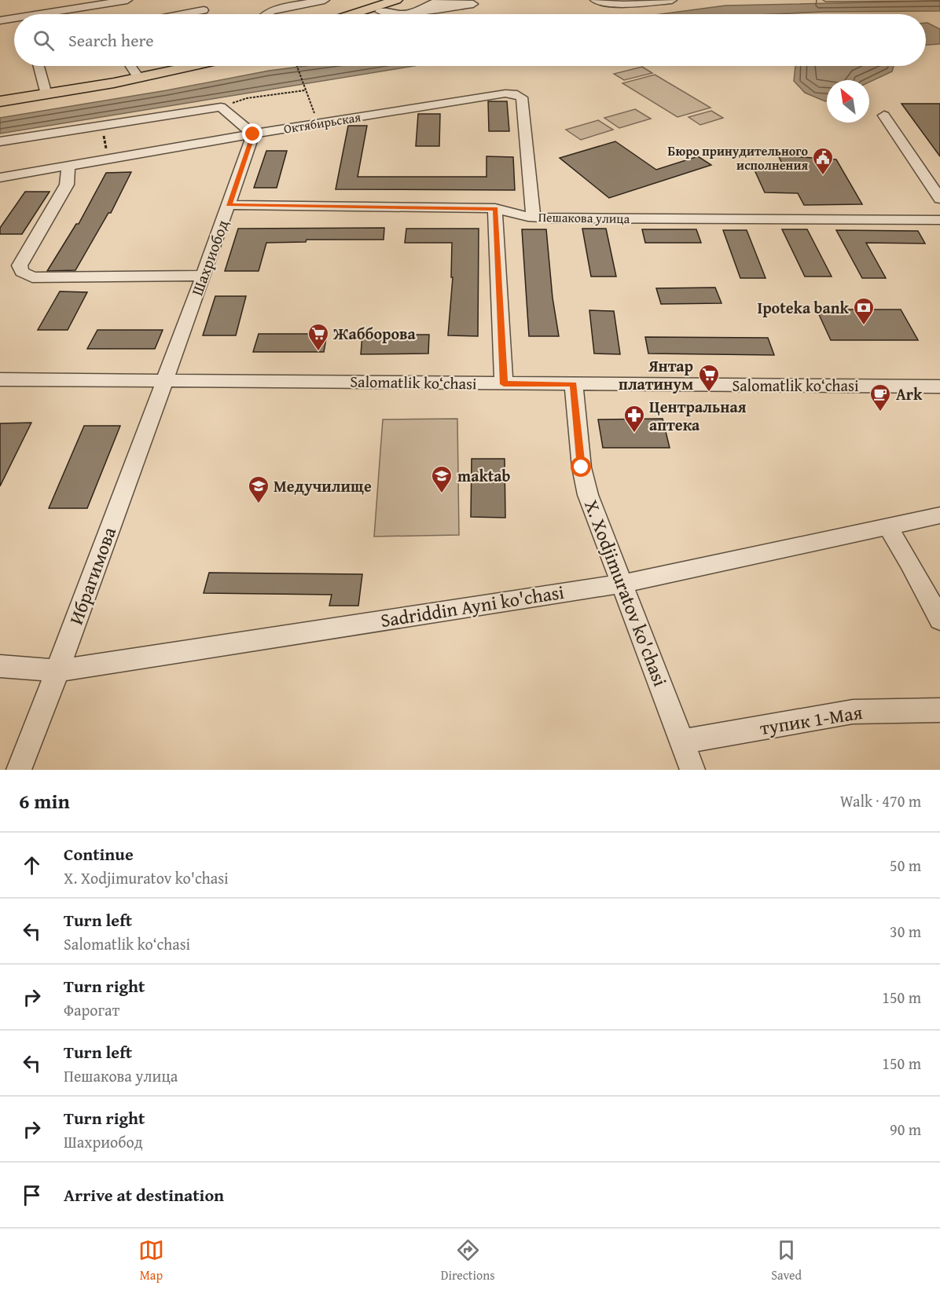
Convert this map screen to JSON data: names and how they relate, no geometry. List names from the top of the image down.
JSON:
{
  "streets": {
    "street": [
      "Октябирьская",
      "Пешакова улица",
      "Шахриобод",
      "Salomatlik ko‘chasi",
      "Ибрагимова",
      "X. Xodjimuratov ko'chasi",
      "Sadriddin Ayni ko'chasi",
      "тупик 1-Мая"
    ]
  },
  "crossings": [
    ["Октябирьская", "Пешакова улица"],
    ["Октябирьская", "Шахриобод"],
    ["Пешакова улица", "Шахриобод"],
    ["Шахриобод", "Salomatlik ko‘chasi"],
    ["Шахриобод", "Ибрагимова"],
    ["Salomatlik ko‘chasi", "Ибрагимова"],
    ["Salomatlik ko‘chasi", "X. Xodjimuratov ko'chasi"],
    ["Ибрагимова", "Sadriddin Ayni ko'chasi"],
    ["X. Xodjimuratov ko'chasi", "Sadriddin Ayni ko'chasi"],
    ["X. Xodjimuratov ko'chasi", "тупик 1-Мая"]
  ],
  "places": {
    "public building": ["Бюро принудительного исполнения"],
    "bank": ["Ipoteka bank"],
    "supermarket": ["Жабборова", "Янтар платинум"],
    "cafe": ["Ark"],
    "pharmacy": ["Центральная аптека"],
    "school or university": ["maktab", "Медучилище"]
  },
  "north": "top left",
  "page": {
    "search": "Search here",
    "heading": ["6 min", "Walk · 470 m"],
    "list": [
      ["Continue", "X. Xodjimuratov ko'chasi", "50 m"],
      ["Turn left", "Salomatlik ko‘chasi", "30 m"],
      ["Turn right", "Фарогат", "150 m"],
      ["Turn left", "Пешакова улица", "150 m"],
      ["Turn right", "Шахриобод", "90 m"],
      "Arrive at destination"
    ],
    "nav": ["Map", "Directions", "Saved"]
  }
}
